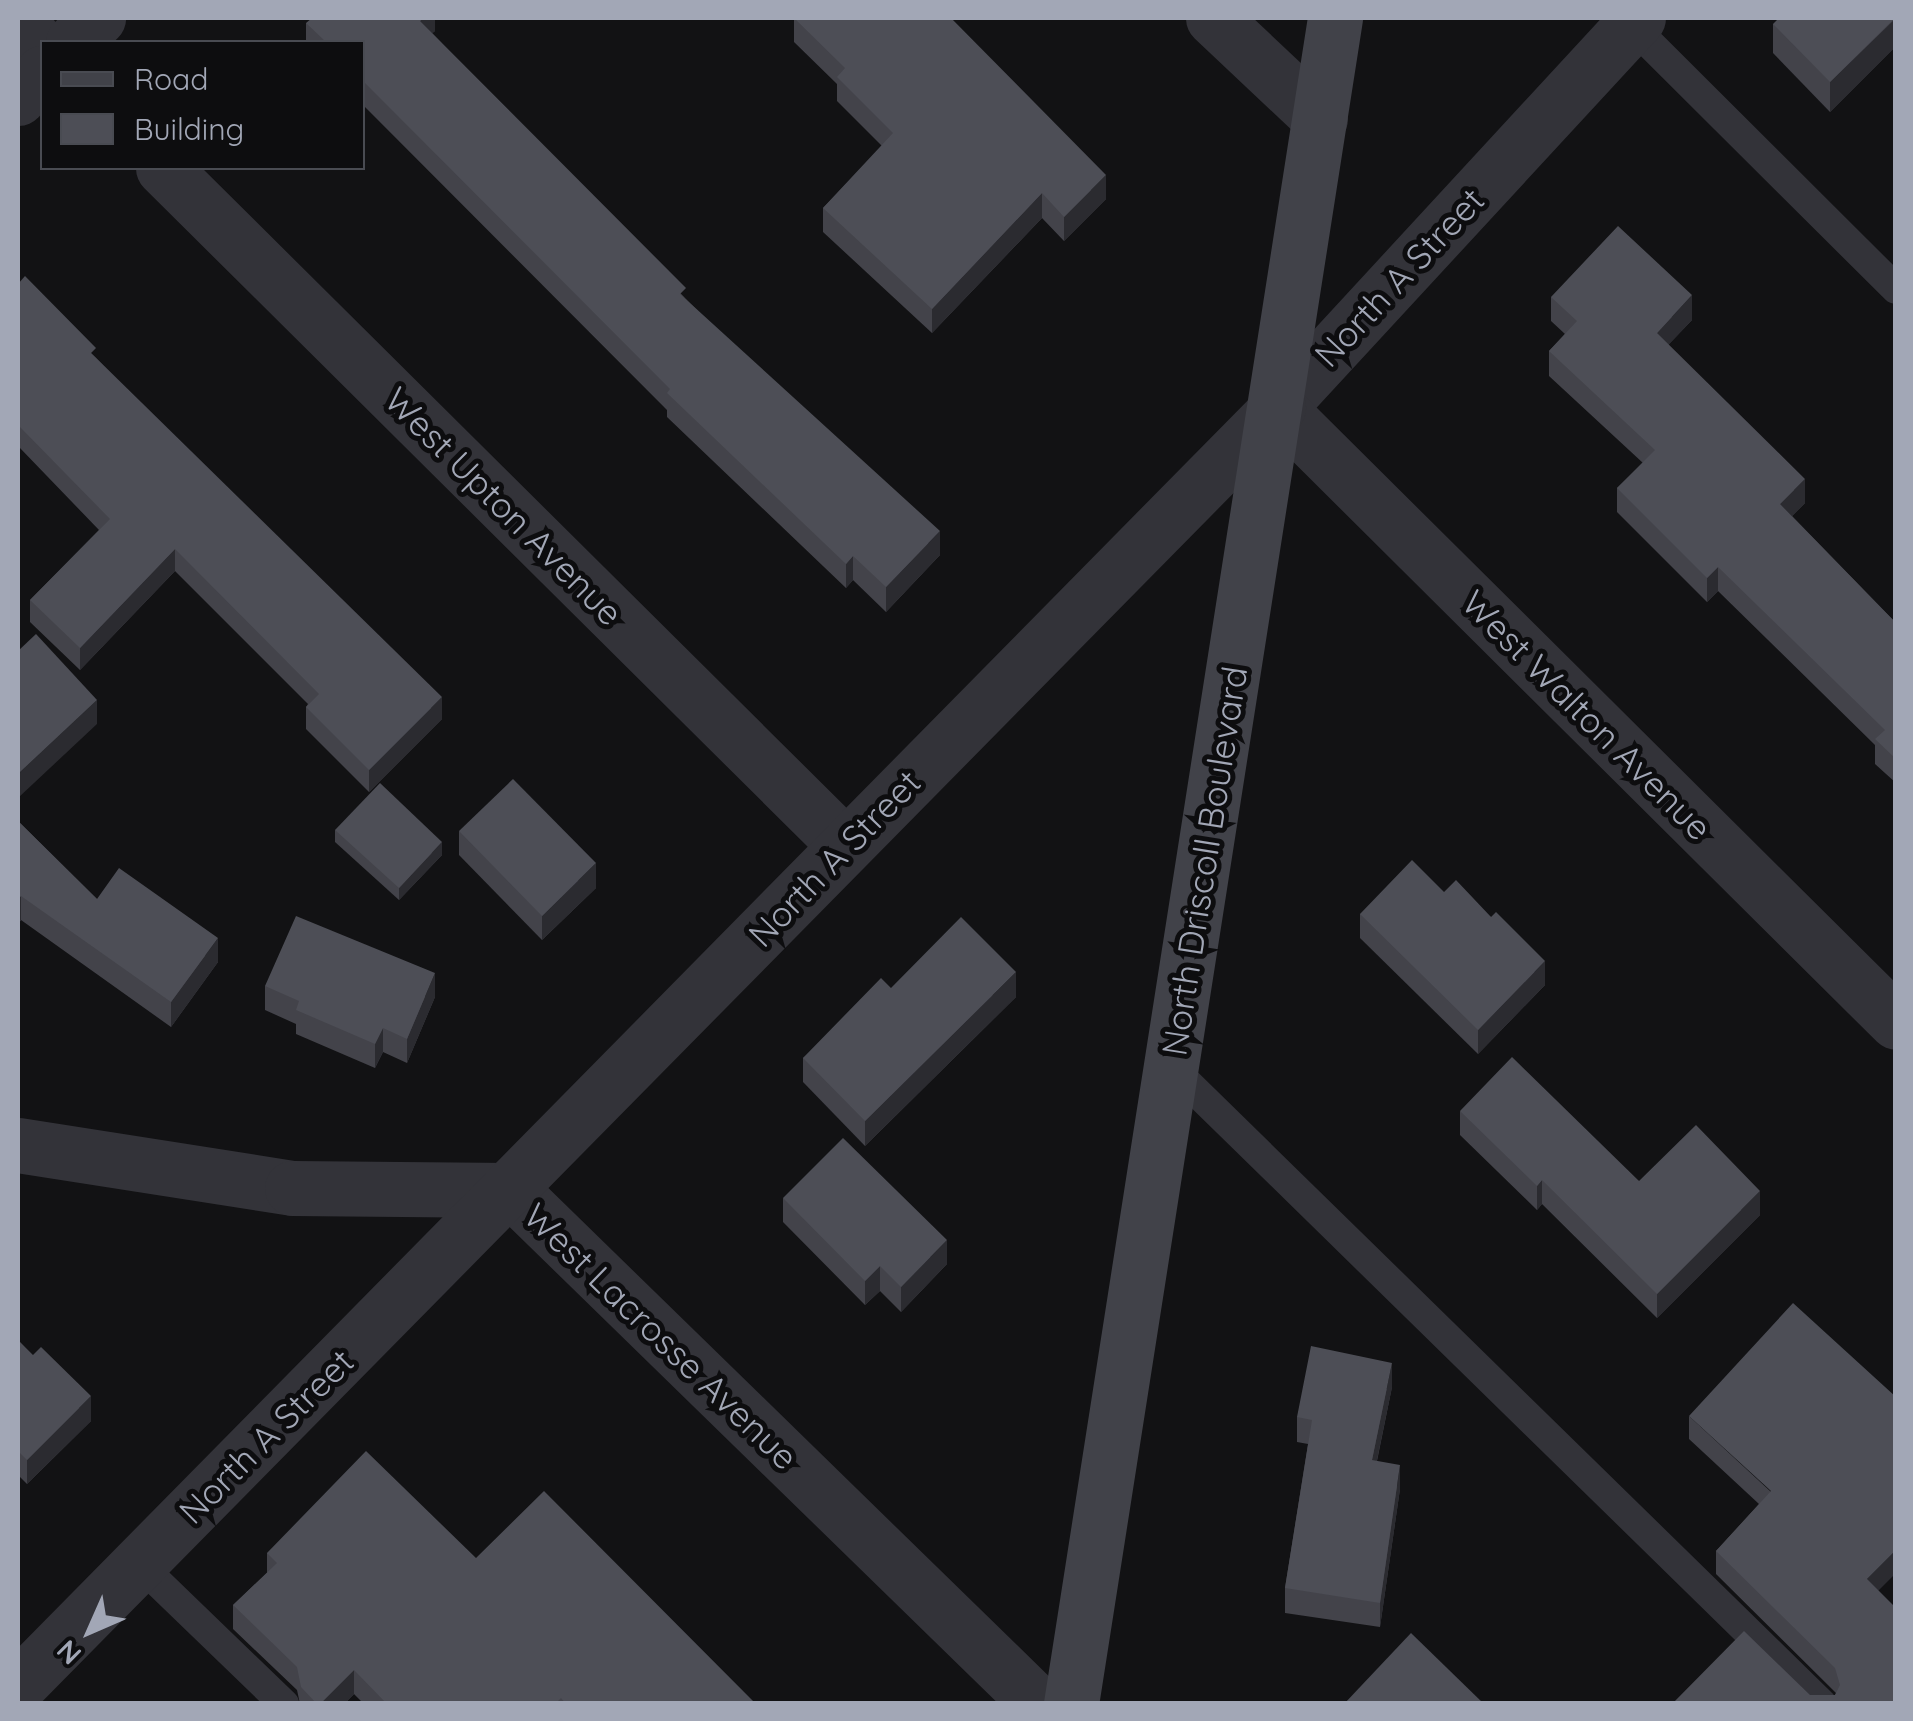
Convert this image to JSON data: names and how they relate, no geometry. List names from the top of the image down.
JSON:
{
  "streets": {
    "main road": ["North Driscoll Boulevard"],
    "street": [
      "North A Street",
      "West Upton Avenue",
      "West Walton Avenue",
      "West Lacrosse Avenue"
    ]
  },
  "crossings": [
    ["North A Street", "West Upton Avenue"],
    ["North A Street", "West Walton Avenue"],
    ["North A Street", "North Driscoll Boulevard"],
    ["North A Street", "West Lacrosse Avenue"],
    ["West Walton Avenue", "North Driscoll Boulevard"]
  ],
  "legend": ["Road", "Building"],
  "north": "bottom left"
}
